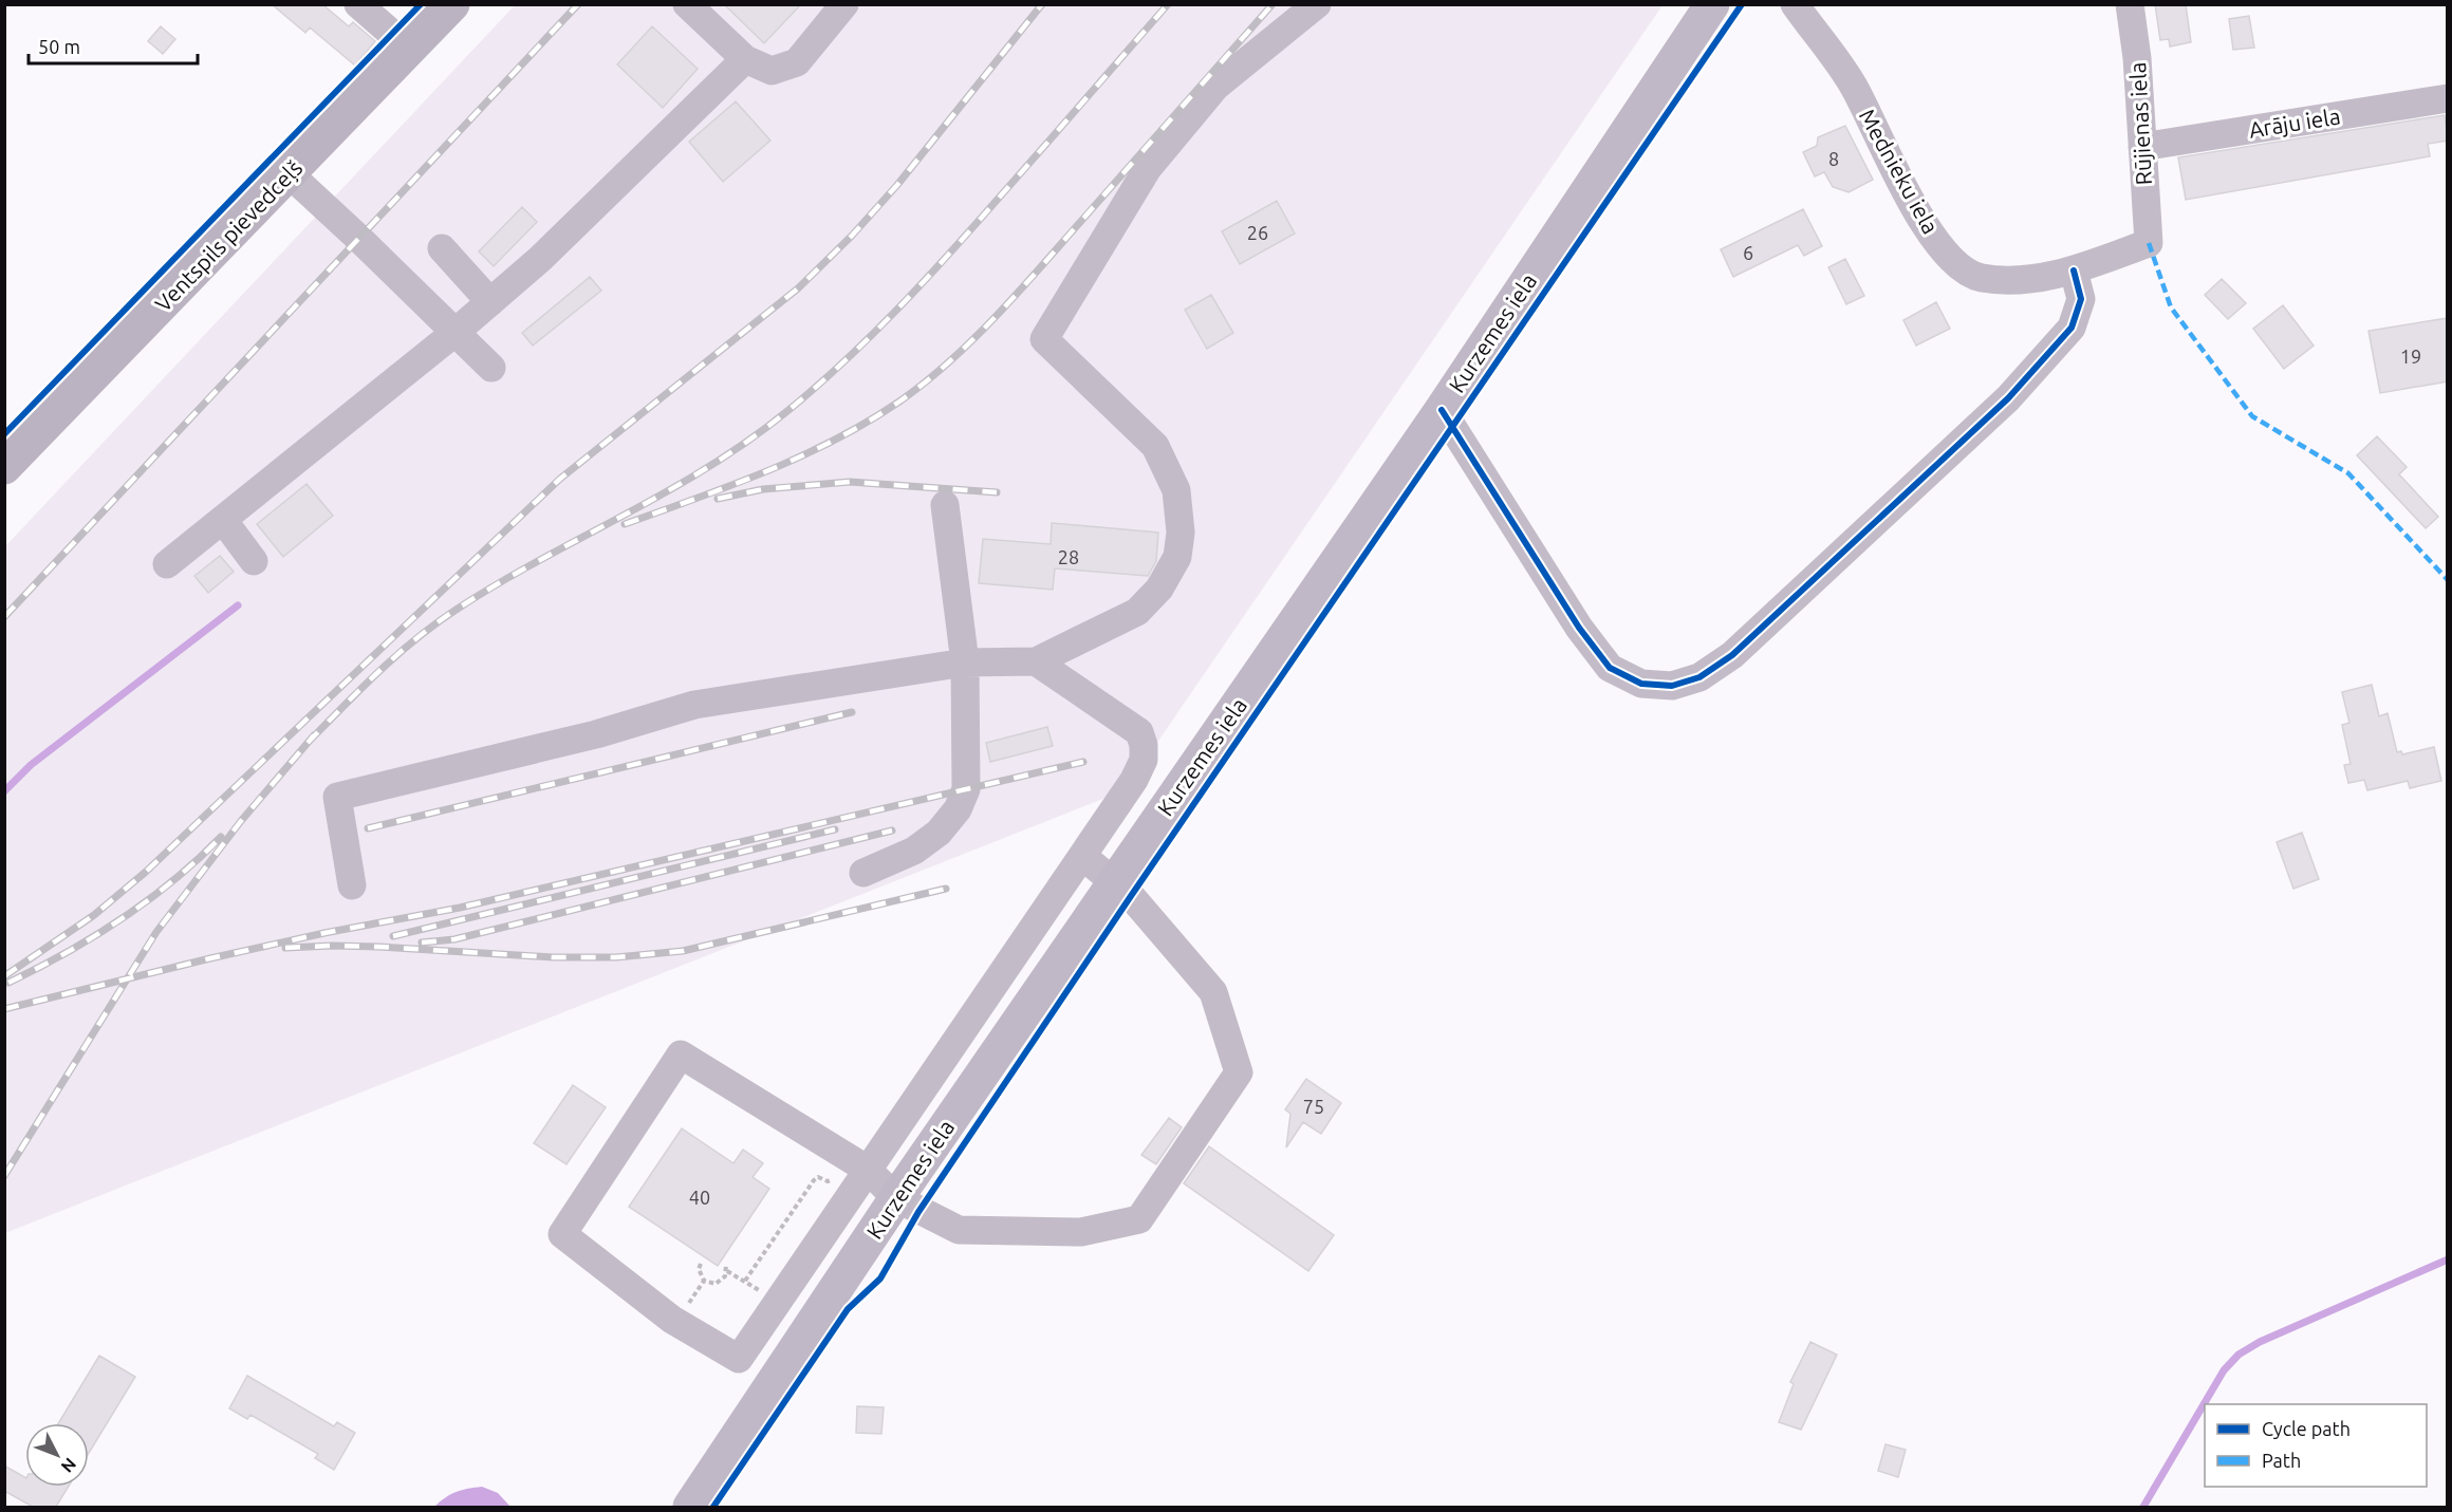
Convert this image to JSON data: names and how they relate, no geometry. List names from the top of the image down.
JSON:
{
  "streets": {
    "highway": ["Kurzemes iela"],
    "main road": ["Ventspils pievedceļš"],
    "street": ["Arāju iela", "Rūjienas iela", "Mednieku iela"]
  },
  "crossings": [
    ["Arāju iela", "Rūjienas iela"],
    ["Rūjienas iela", "Mednieku iela"]
  ],
  "house_numbers": [
    "8",
    "26",
    "6",
    "19",
    "28",
    "75",
    "40"
  ],
  "legend": ["Cycle path", "Path"],
  "scale_bar": "50 m",
  "north": "bottom right"
}
